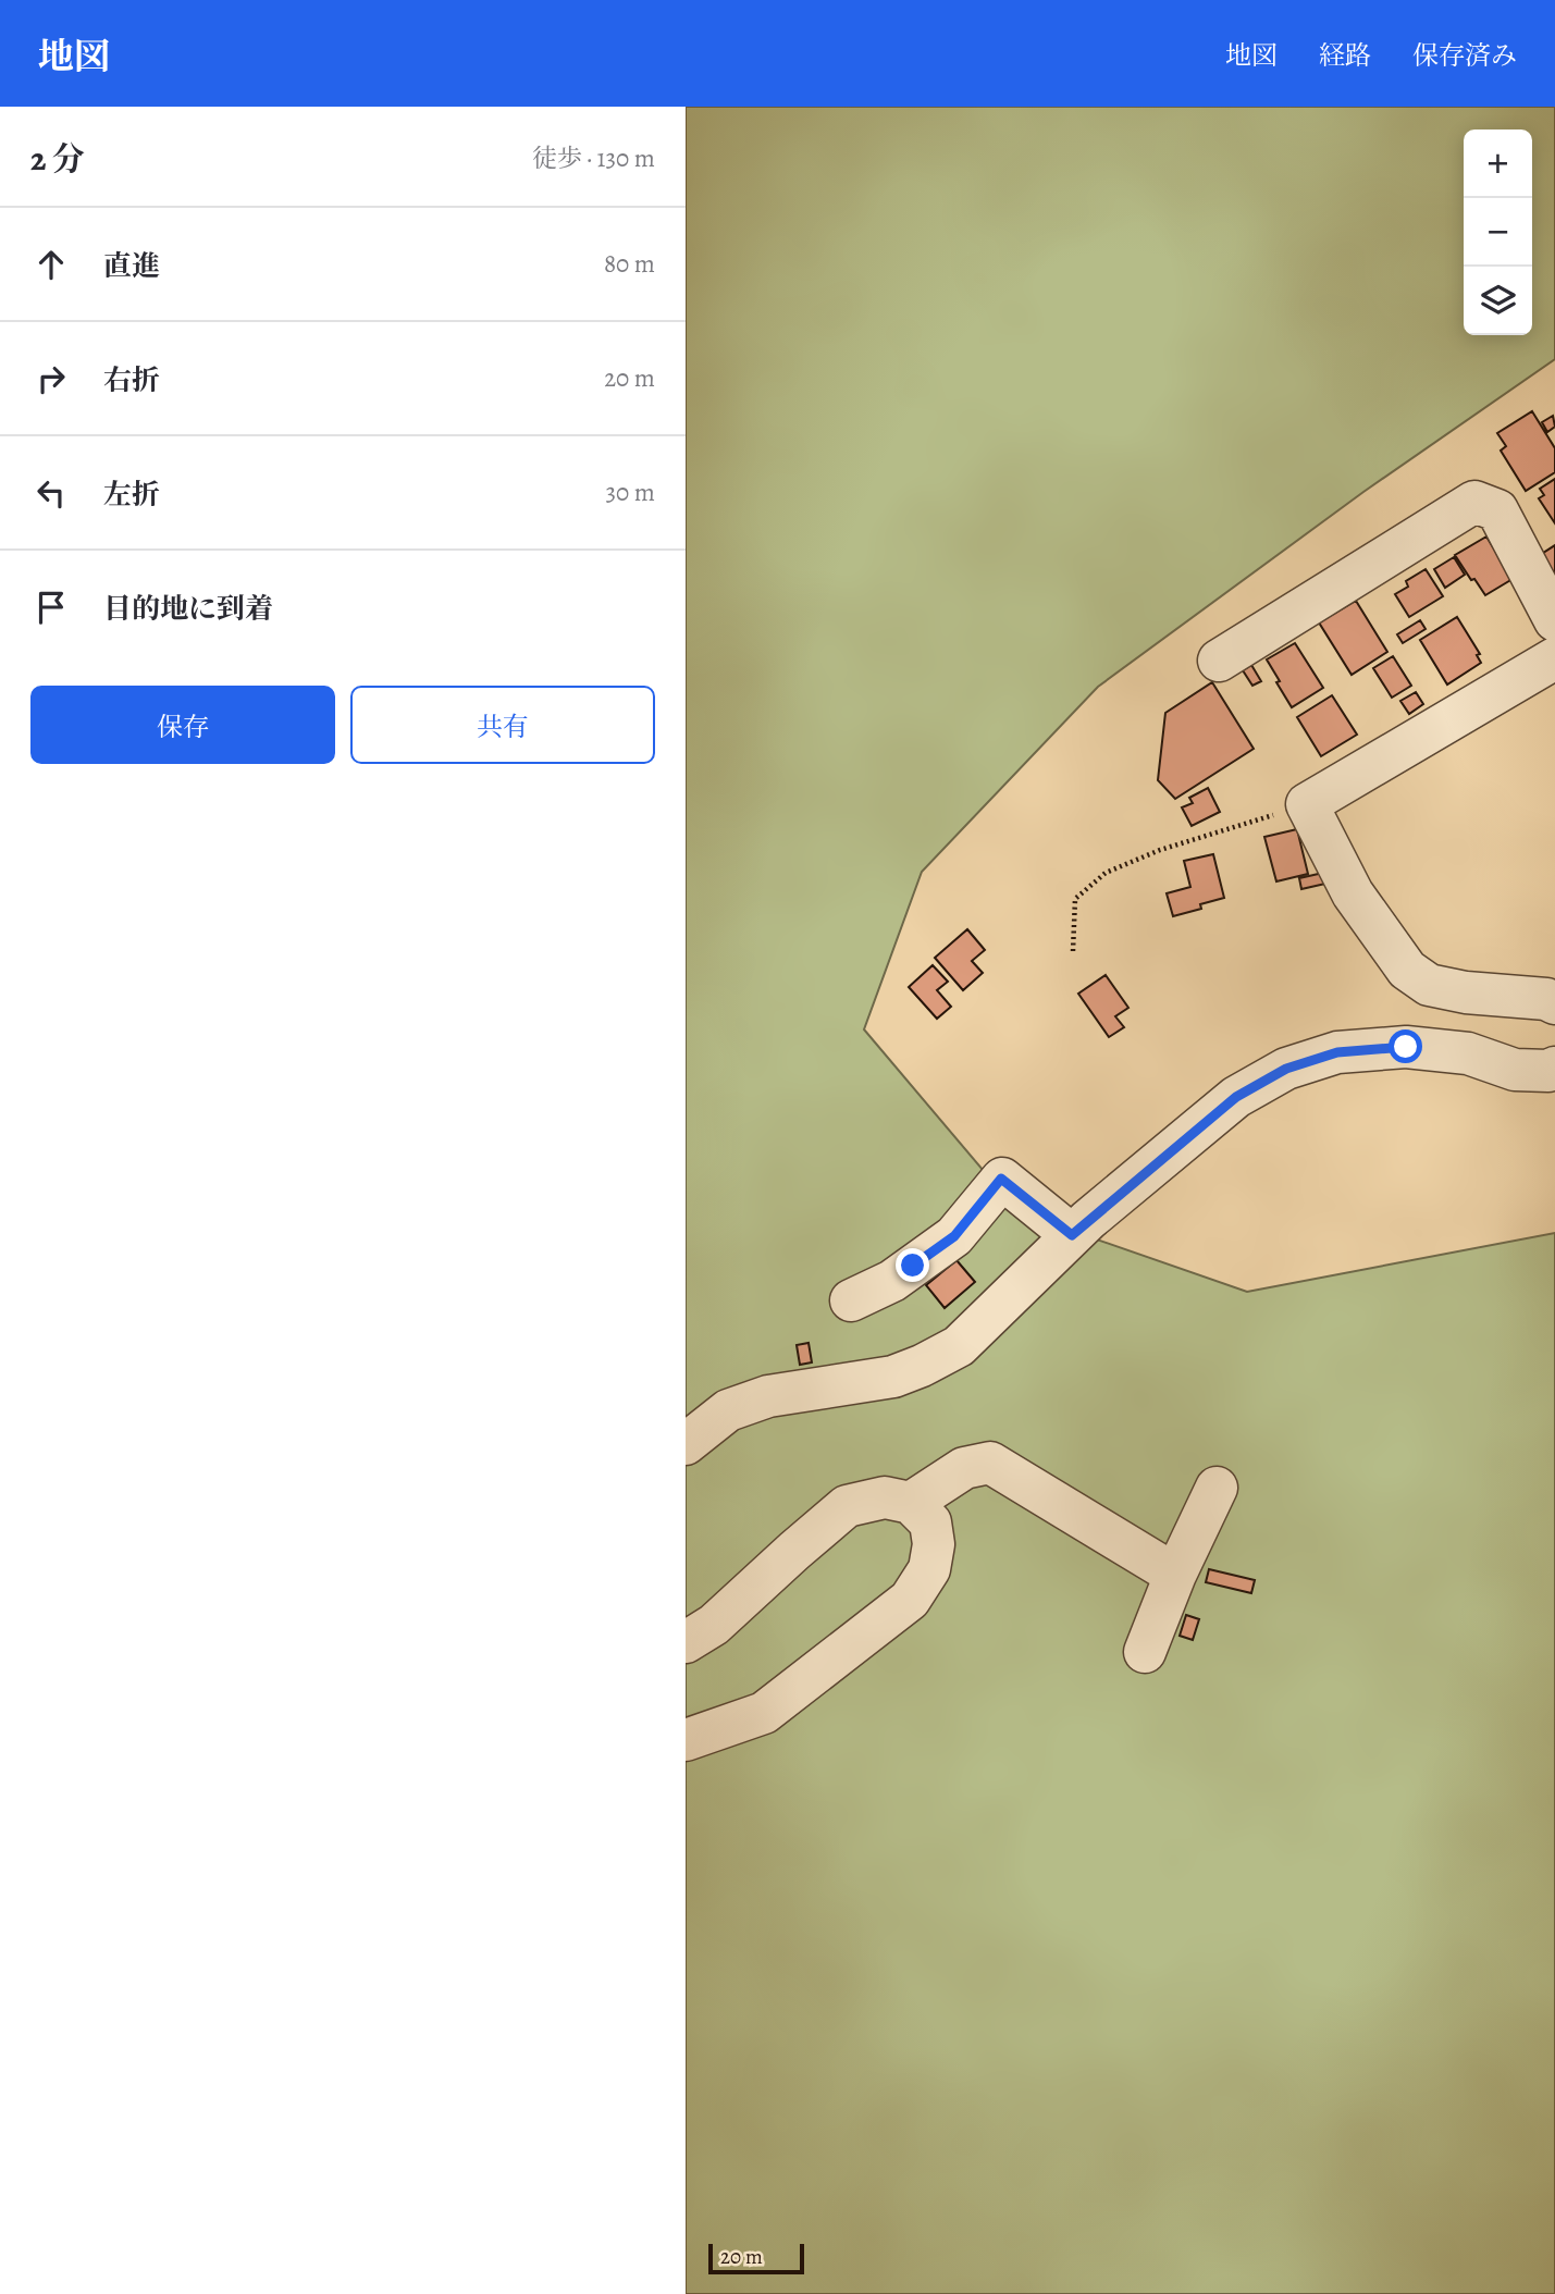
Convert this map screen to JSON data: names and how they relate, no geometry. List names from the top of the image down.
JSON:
{
  "scale_bar": "20 m",
  "page": {
    "header": "地図",
    "nav": ["地図", "経路", "保存済み"],
    "heading": ["2 分", "徒歩 · 130 m"],
    "map_buttons": ["+", "−"],
    "list": [
      ["直進", "80 m"],
      ["右折", "20 m"],
      ["左折", "30 m"],
      "目的地に到着"
    ],
    "buttons": ["保存", "共有"],
    "scale": "20 m"
  }
}
